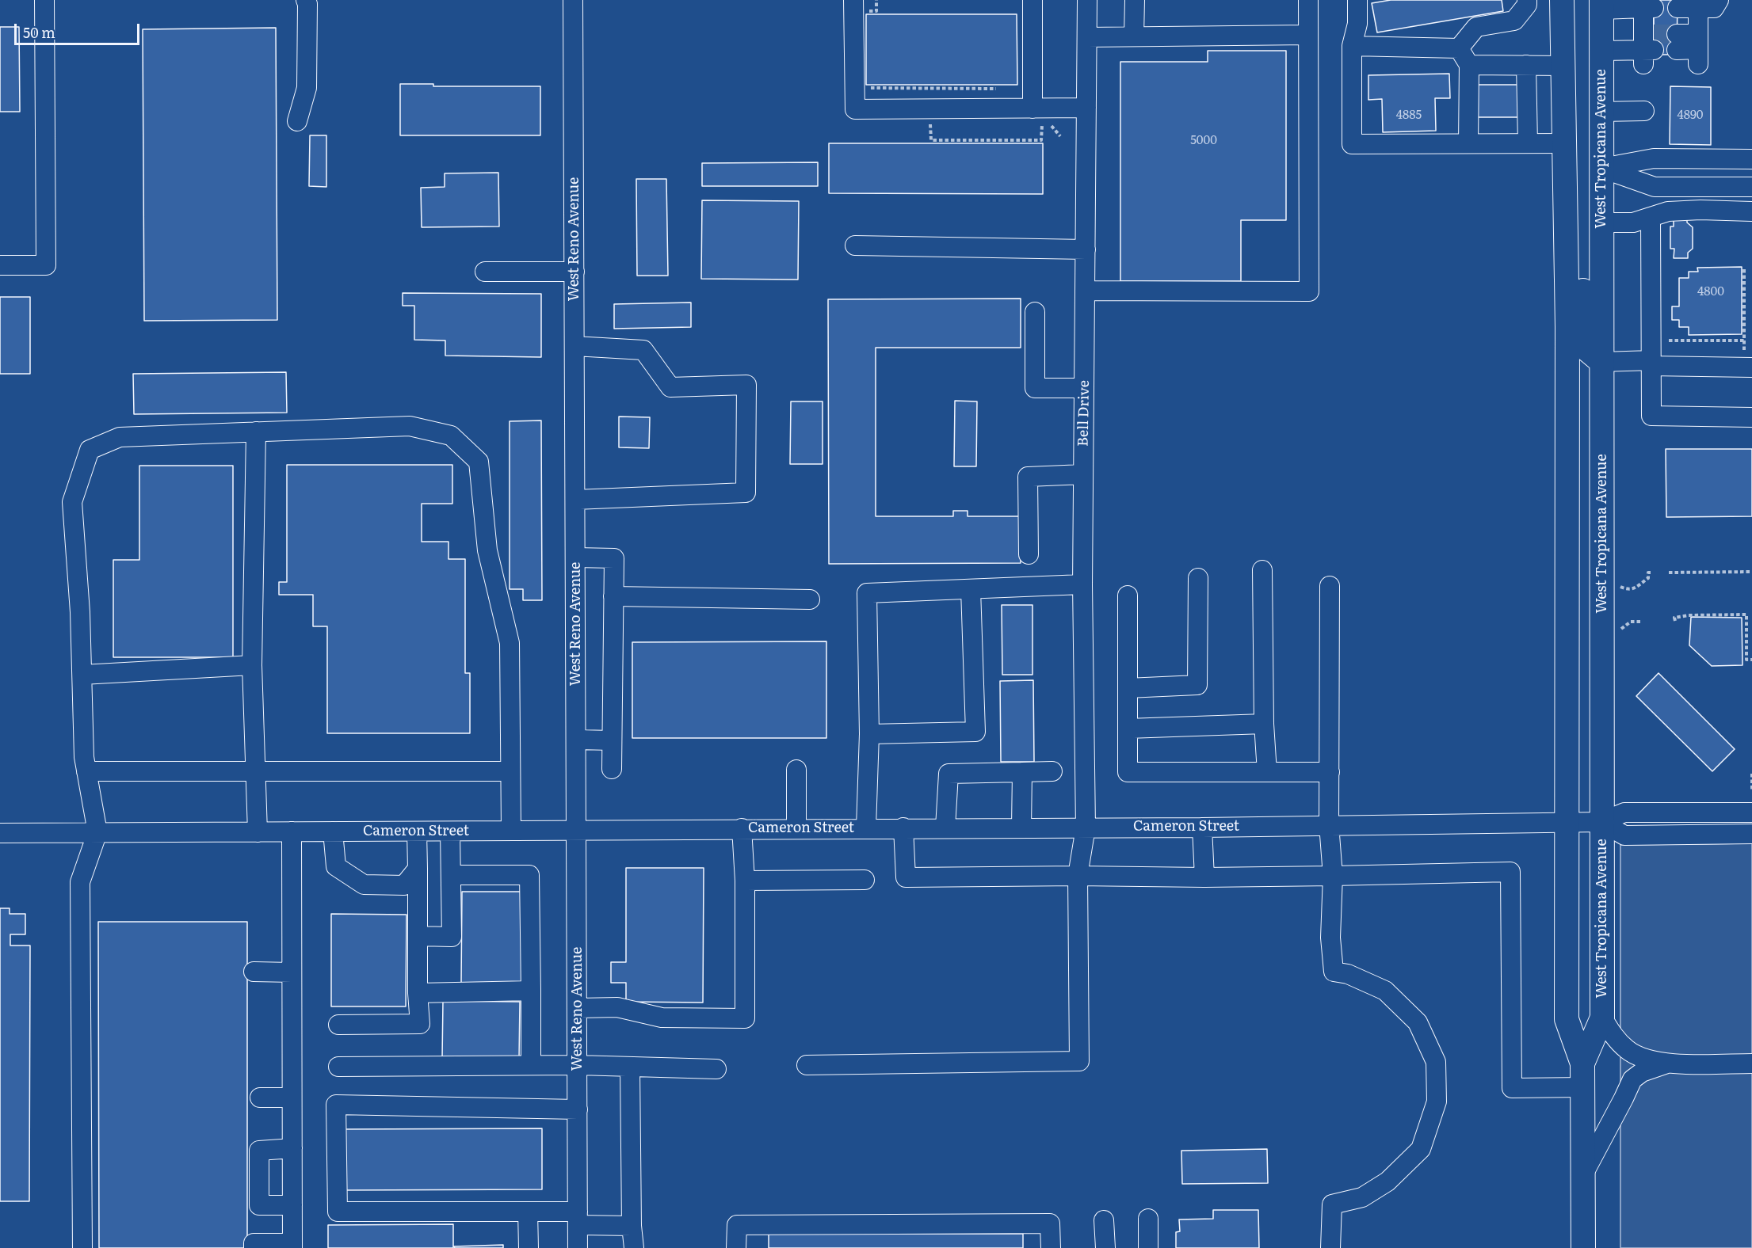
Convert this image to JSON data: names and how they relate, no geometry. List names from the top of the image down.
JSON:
{
  "streets": {
    "main road": ["West Tropicana Avenue"],
    "street": ["West Reno Avenue", "Bell Drive", "Cameron Street"]
  },
  "crossings": [
    ["West Tropicana Avenue", "Cameron Street"],
    ["West Reno Avenue", "Cameron Street"],
    ["Bell Drive", "Cameron Street"]
  ],
  "house_numbers": [
    "4885",
    "4890",
    "5000",
    "4800"
  ],
  "scale_bar": "50 m"
}
